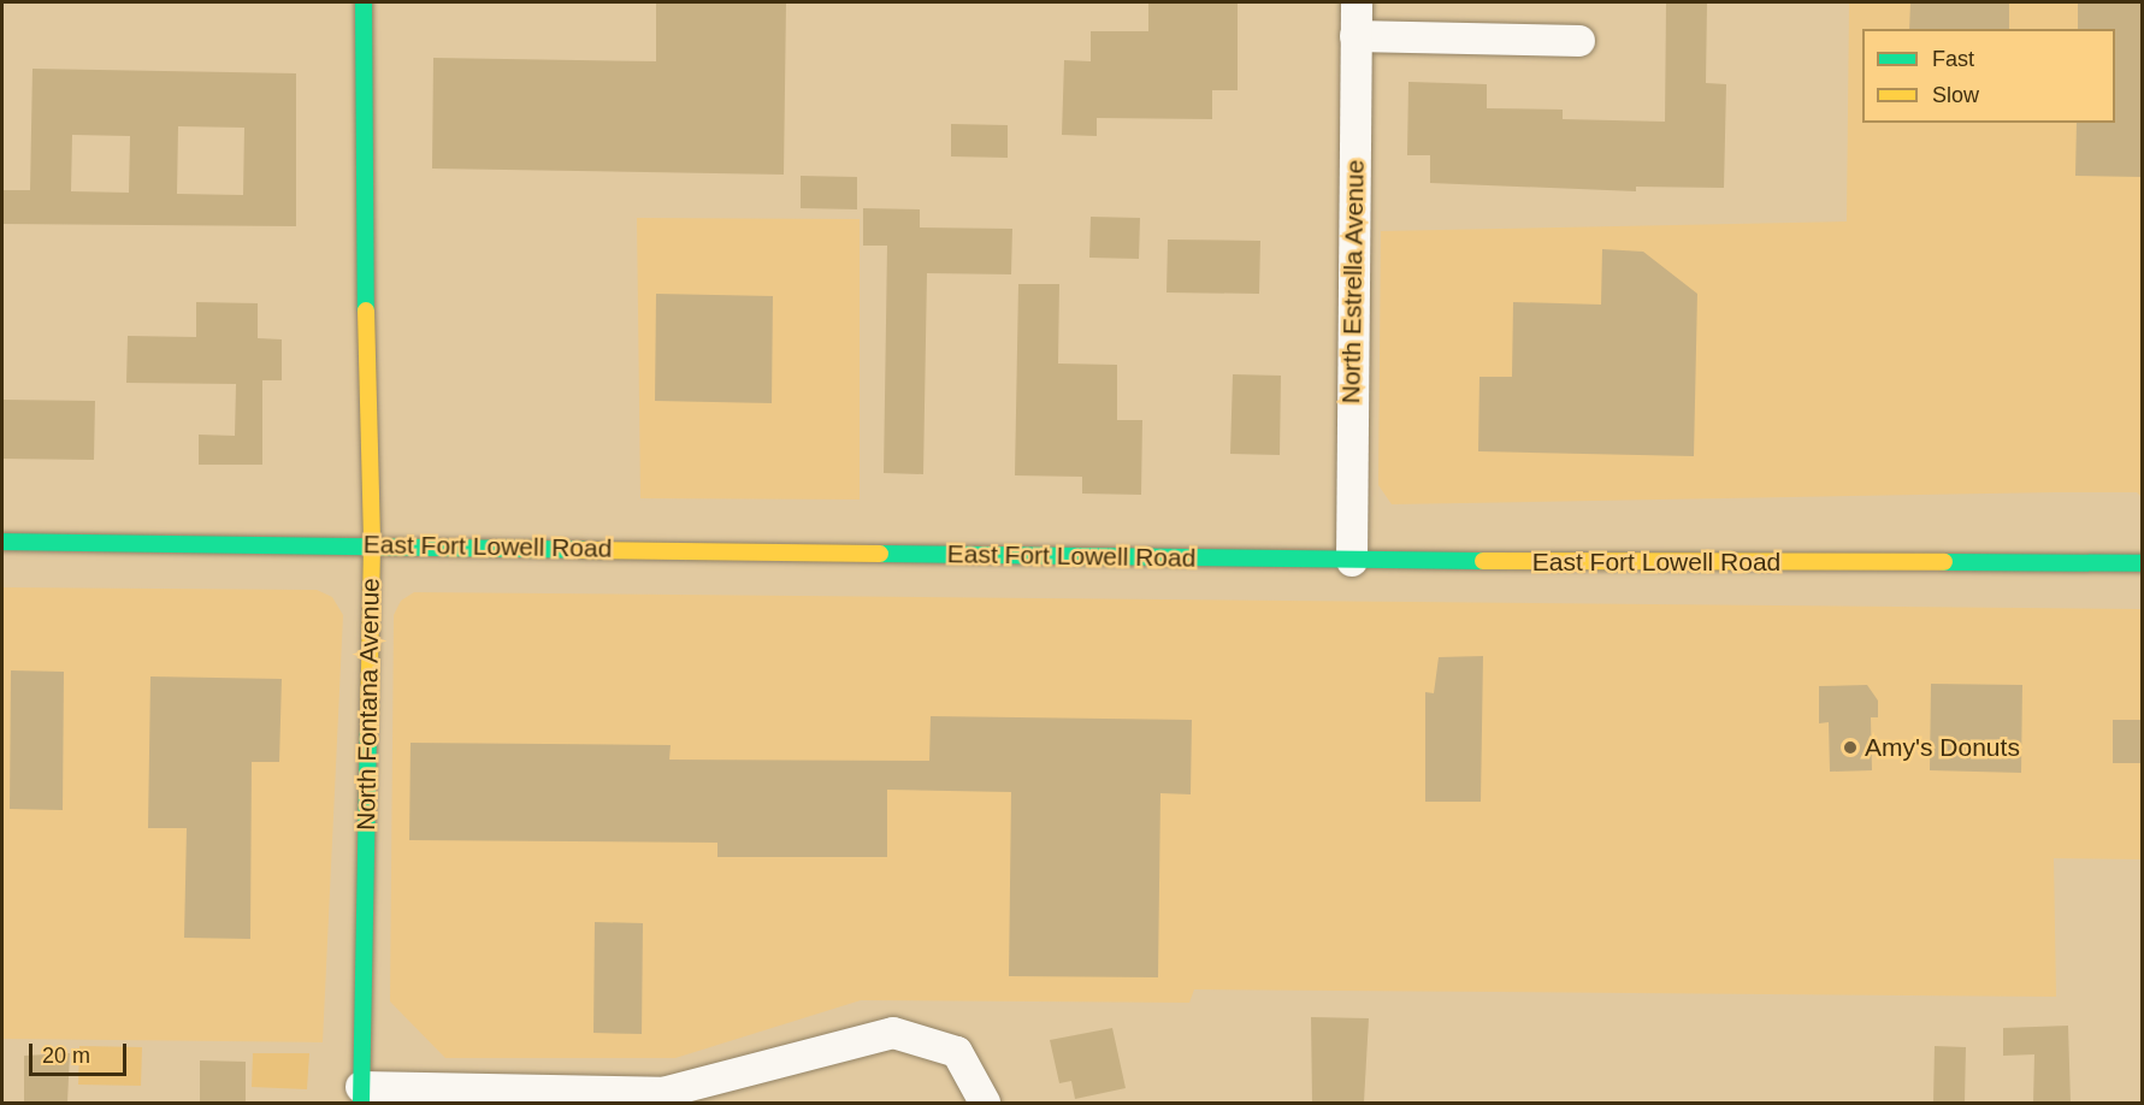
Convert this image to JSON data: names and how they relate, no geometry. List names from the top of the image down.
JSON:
{
  "streets": {
    "main road": ["East Fort Lowell Road", "North Fontana Avenue"],
    "street": ["North Estrella Avenue"]
  },
  "crossings": [
    ["North Estrella Avenue", "East Fort Lowell Road"],
    ["East Fort Lowell Road", "North Fontana Avenue"]
  ],
  "places": ["Amy's Donuts"],
  "legend": ["Fast", "Slow"],
  "scale_bar": "20 m"
}
